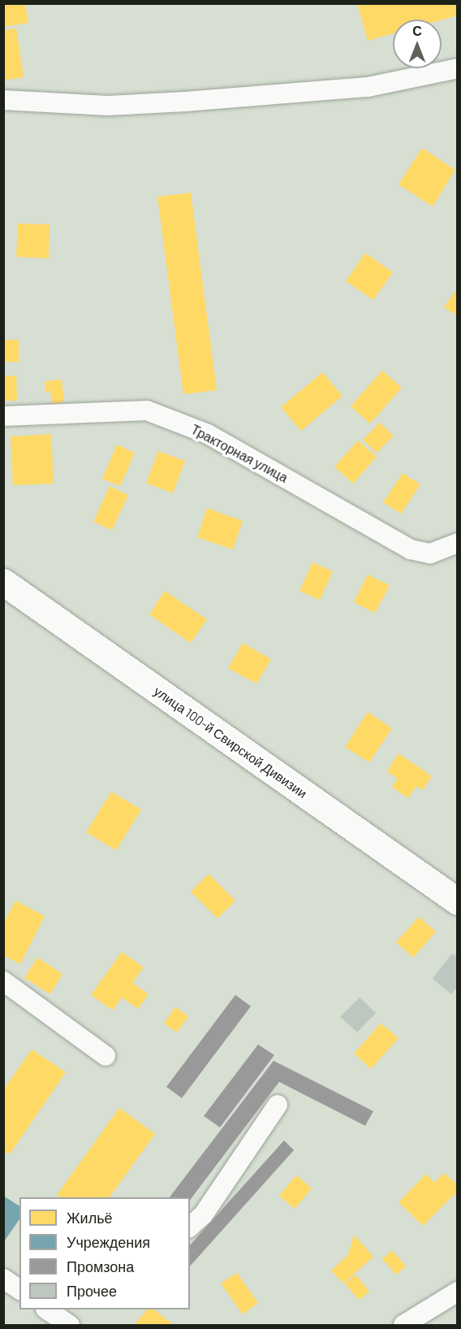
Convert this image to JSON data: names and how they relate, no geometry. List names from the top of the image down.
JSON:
{
  "streets": {
    "main road": ["улица 100-й Свирской Дивизии"],
    "street": ["Тракторная улица"]
  },
  "legend": [
    "Жильё",
    "Учреждения",
    "Промзона",
    "Прочее"
  ],
  "north": "top"
}
